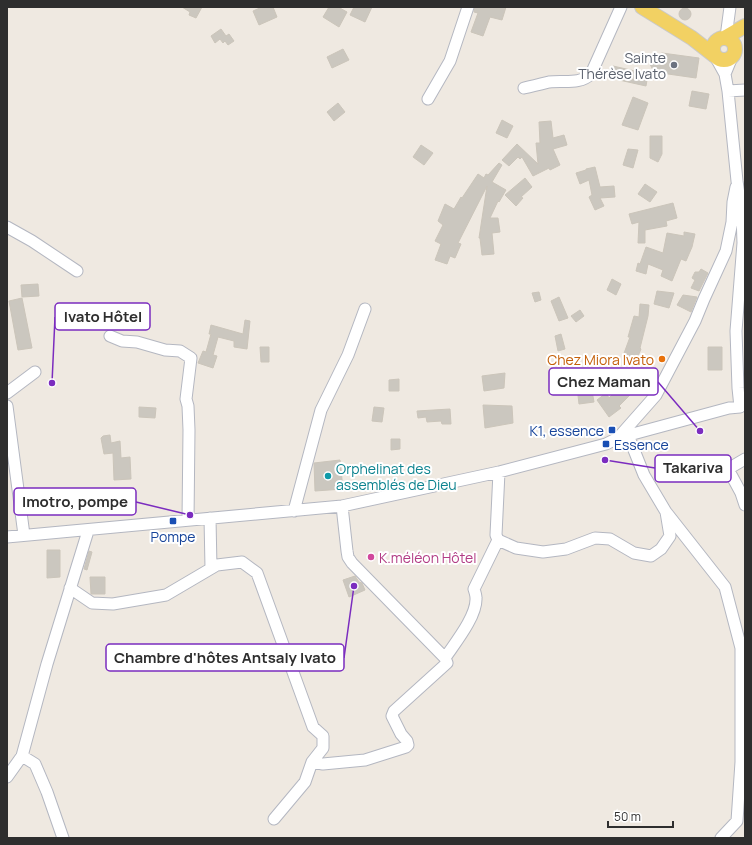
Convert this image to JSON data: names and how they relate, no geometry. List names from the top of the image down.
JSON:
{
  "places": {
    "other": [
      "Sainte Thérèse Ivato",
      "Chez Miora Ivato",
      "Ivato Hôtel",
      "Chez Maman",
      "Takariva",
      "Orphelinat des assemblés de Dieu",
      "Imotro, pompe",
      "K.méléon Hôtel",
      "Chambre d'hôtes Antsaly Ivato"
    ],
    "transit": ["K1, essence", "Essence", "Pompe"]
  },
  "scale_bar": "50 m"
}
